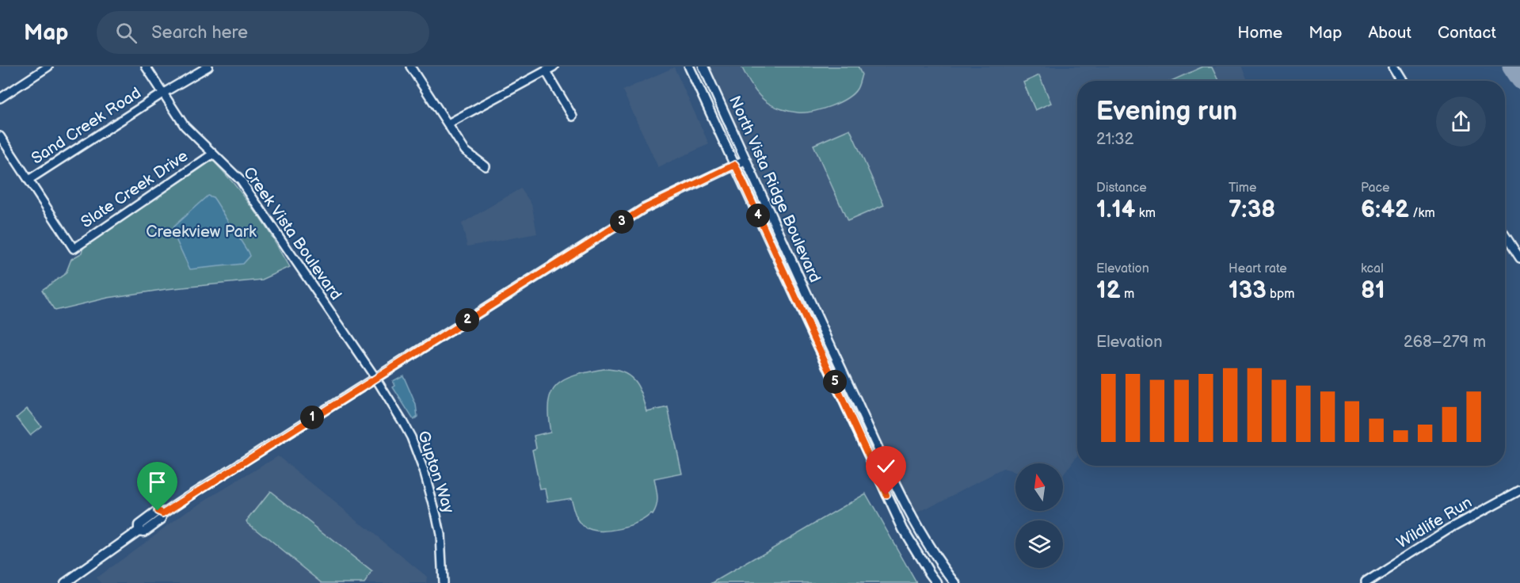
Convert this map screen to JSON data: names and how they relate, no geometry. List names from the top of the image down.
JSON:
{
  "streets": {
    "street": [
      "Sand Creek Road",
      "Slate Creek Drive",
      "North Vista Ridge Boulevard",
      "Creek Vista Boulevard",
      "Gupton Way",
      "Wildlife Run"
    ]
  },
  "crossings": [
    ["Sand Creek Road", "Slate Creek Drive"],
    ["Sand Creek Road", "Creek Vista Boulevard"],
    ["Slate Creek Drive", "Creek Vista Boulevard"],
    ["Creek Vista Boulevard", "Gupton Way"]
  ],
  "parks": ["Creekview Park"],
  "north": "top",
  "page": {
    "header": "Map",
    "search": "Search here",
    "nav": [
      "Home",
      "Map",
      "About",
      "Contact"
    ],
    "heading": ["Evening run", "21:32"],
    "stats": [
      ["Distance", "1.14 km"],
      ["Time", "7:38"],
      ["Pace", "6:42 /km"],
      ["Elevation", "12 m"],
      ["Heart rate", "133 bpm"],
      ["kcal", "81"]
    ],
    "pins": [
      "4",
      "3",
      "2",
      "5",
      "1"
    ],
    "chart": ["Elevation", "268–279 m"]
  }
}
